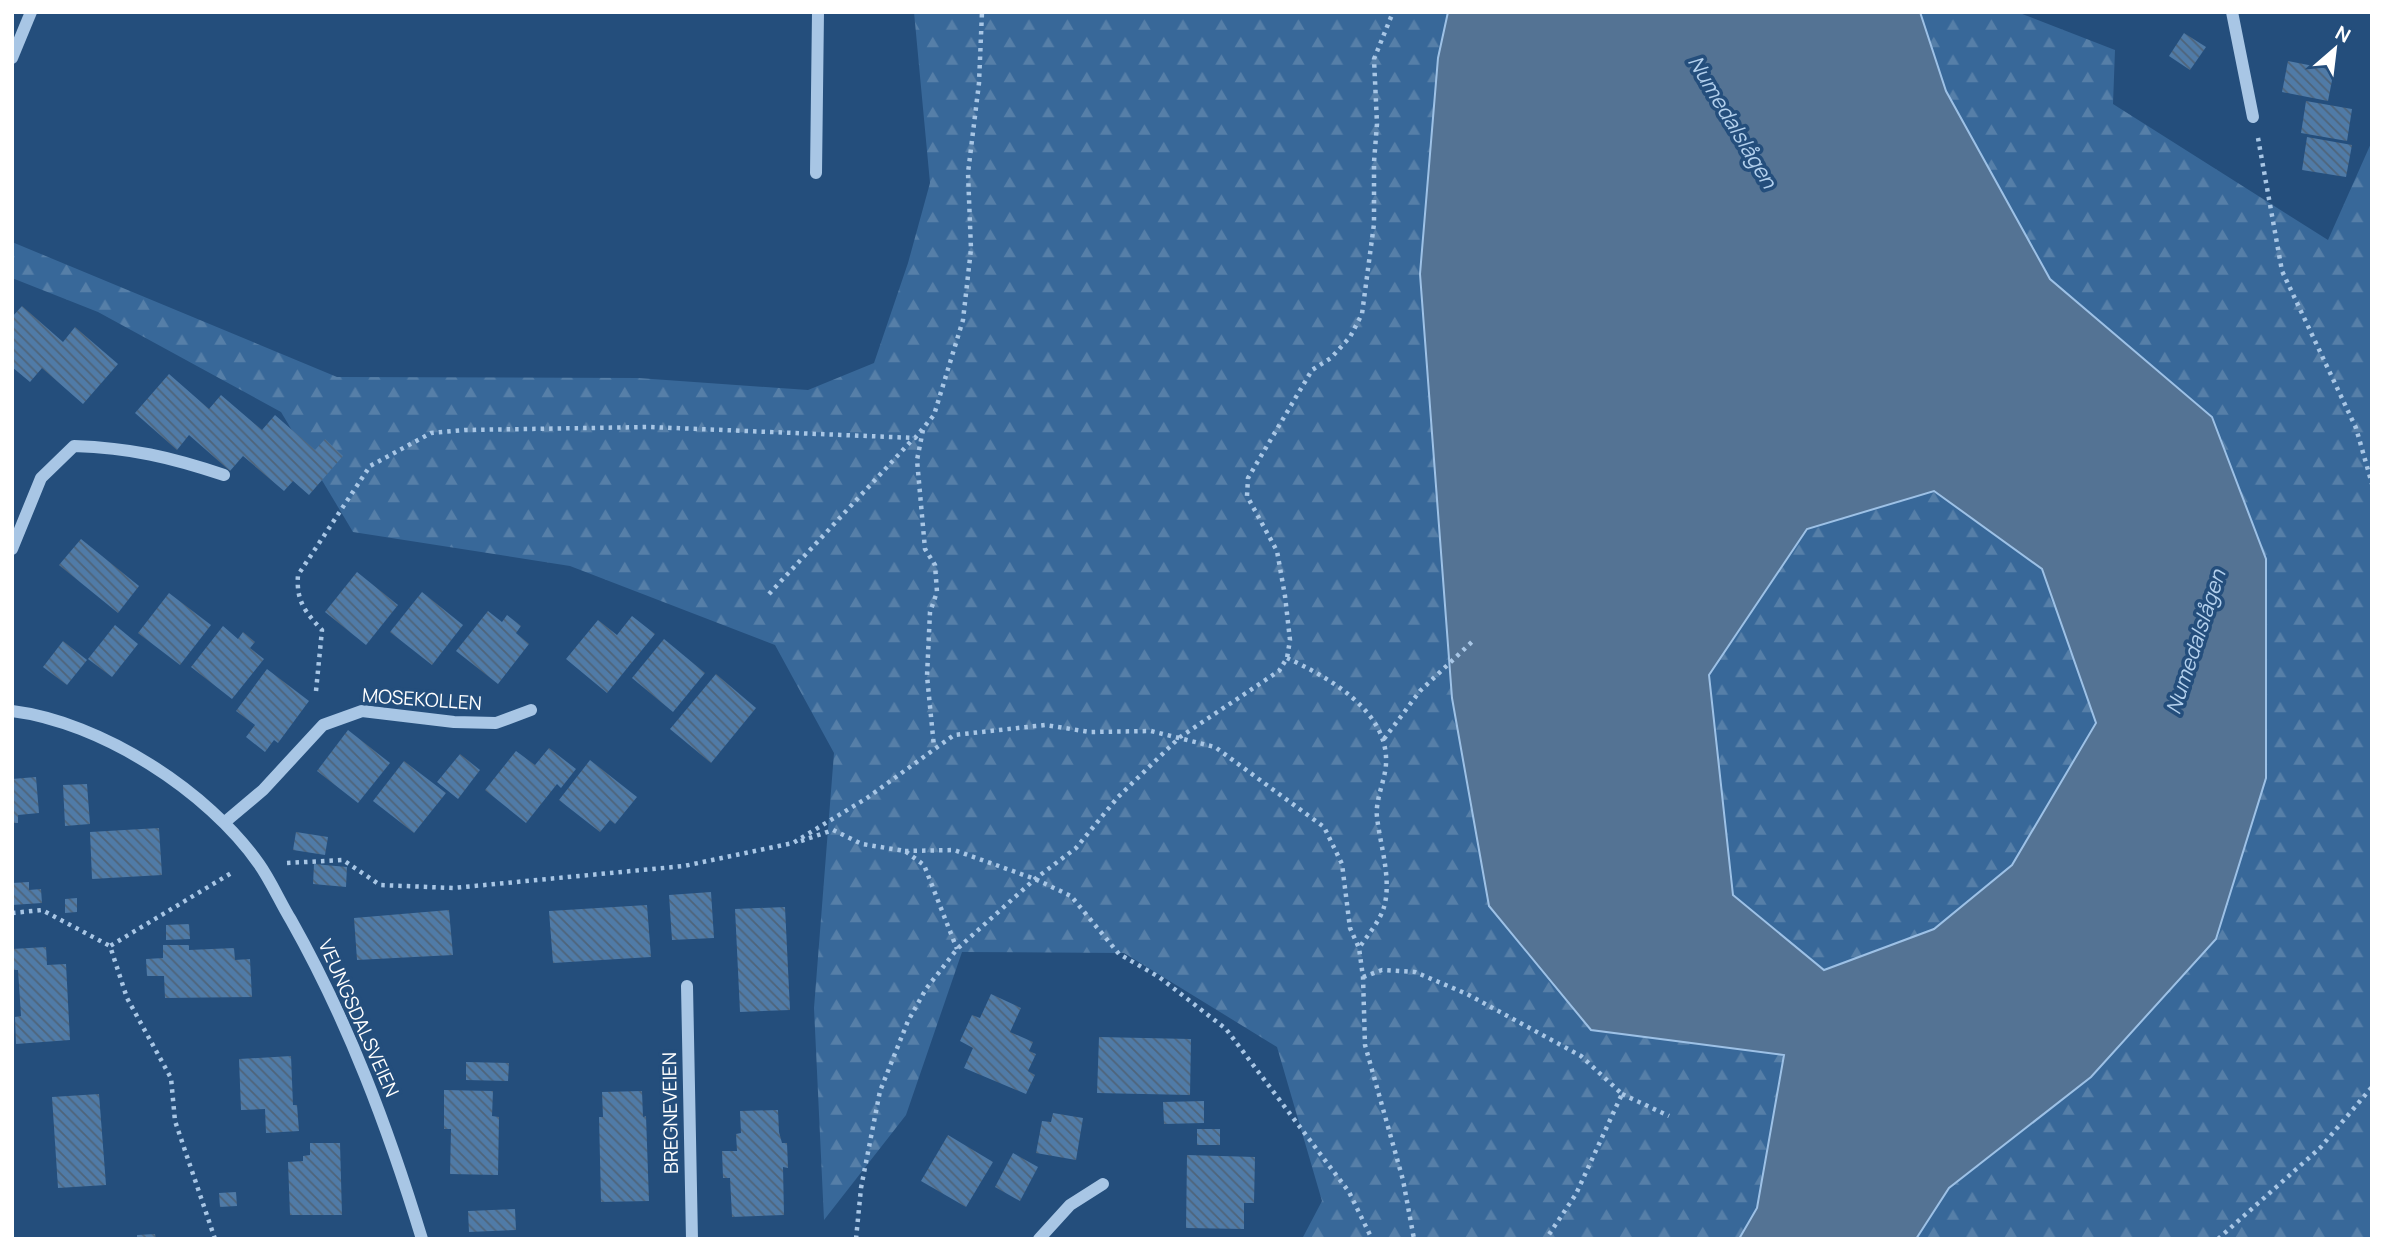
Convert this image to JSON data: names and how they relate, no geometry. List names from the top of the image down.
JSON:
{
  "streets": {
    "street": ["MOSEKOLLEN", "VEUNGSDALSVEIEN", "BREGNEVEIEN"]
  },
  "crossings": [
    ["MOSEKOLLEN", "VEUNGSDALSVEIEN"]
  ],
  "water": ["Numedalslågen"],
  "north": "top right"
}
